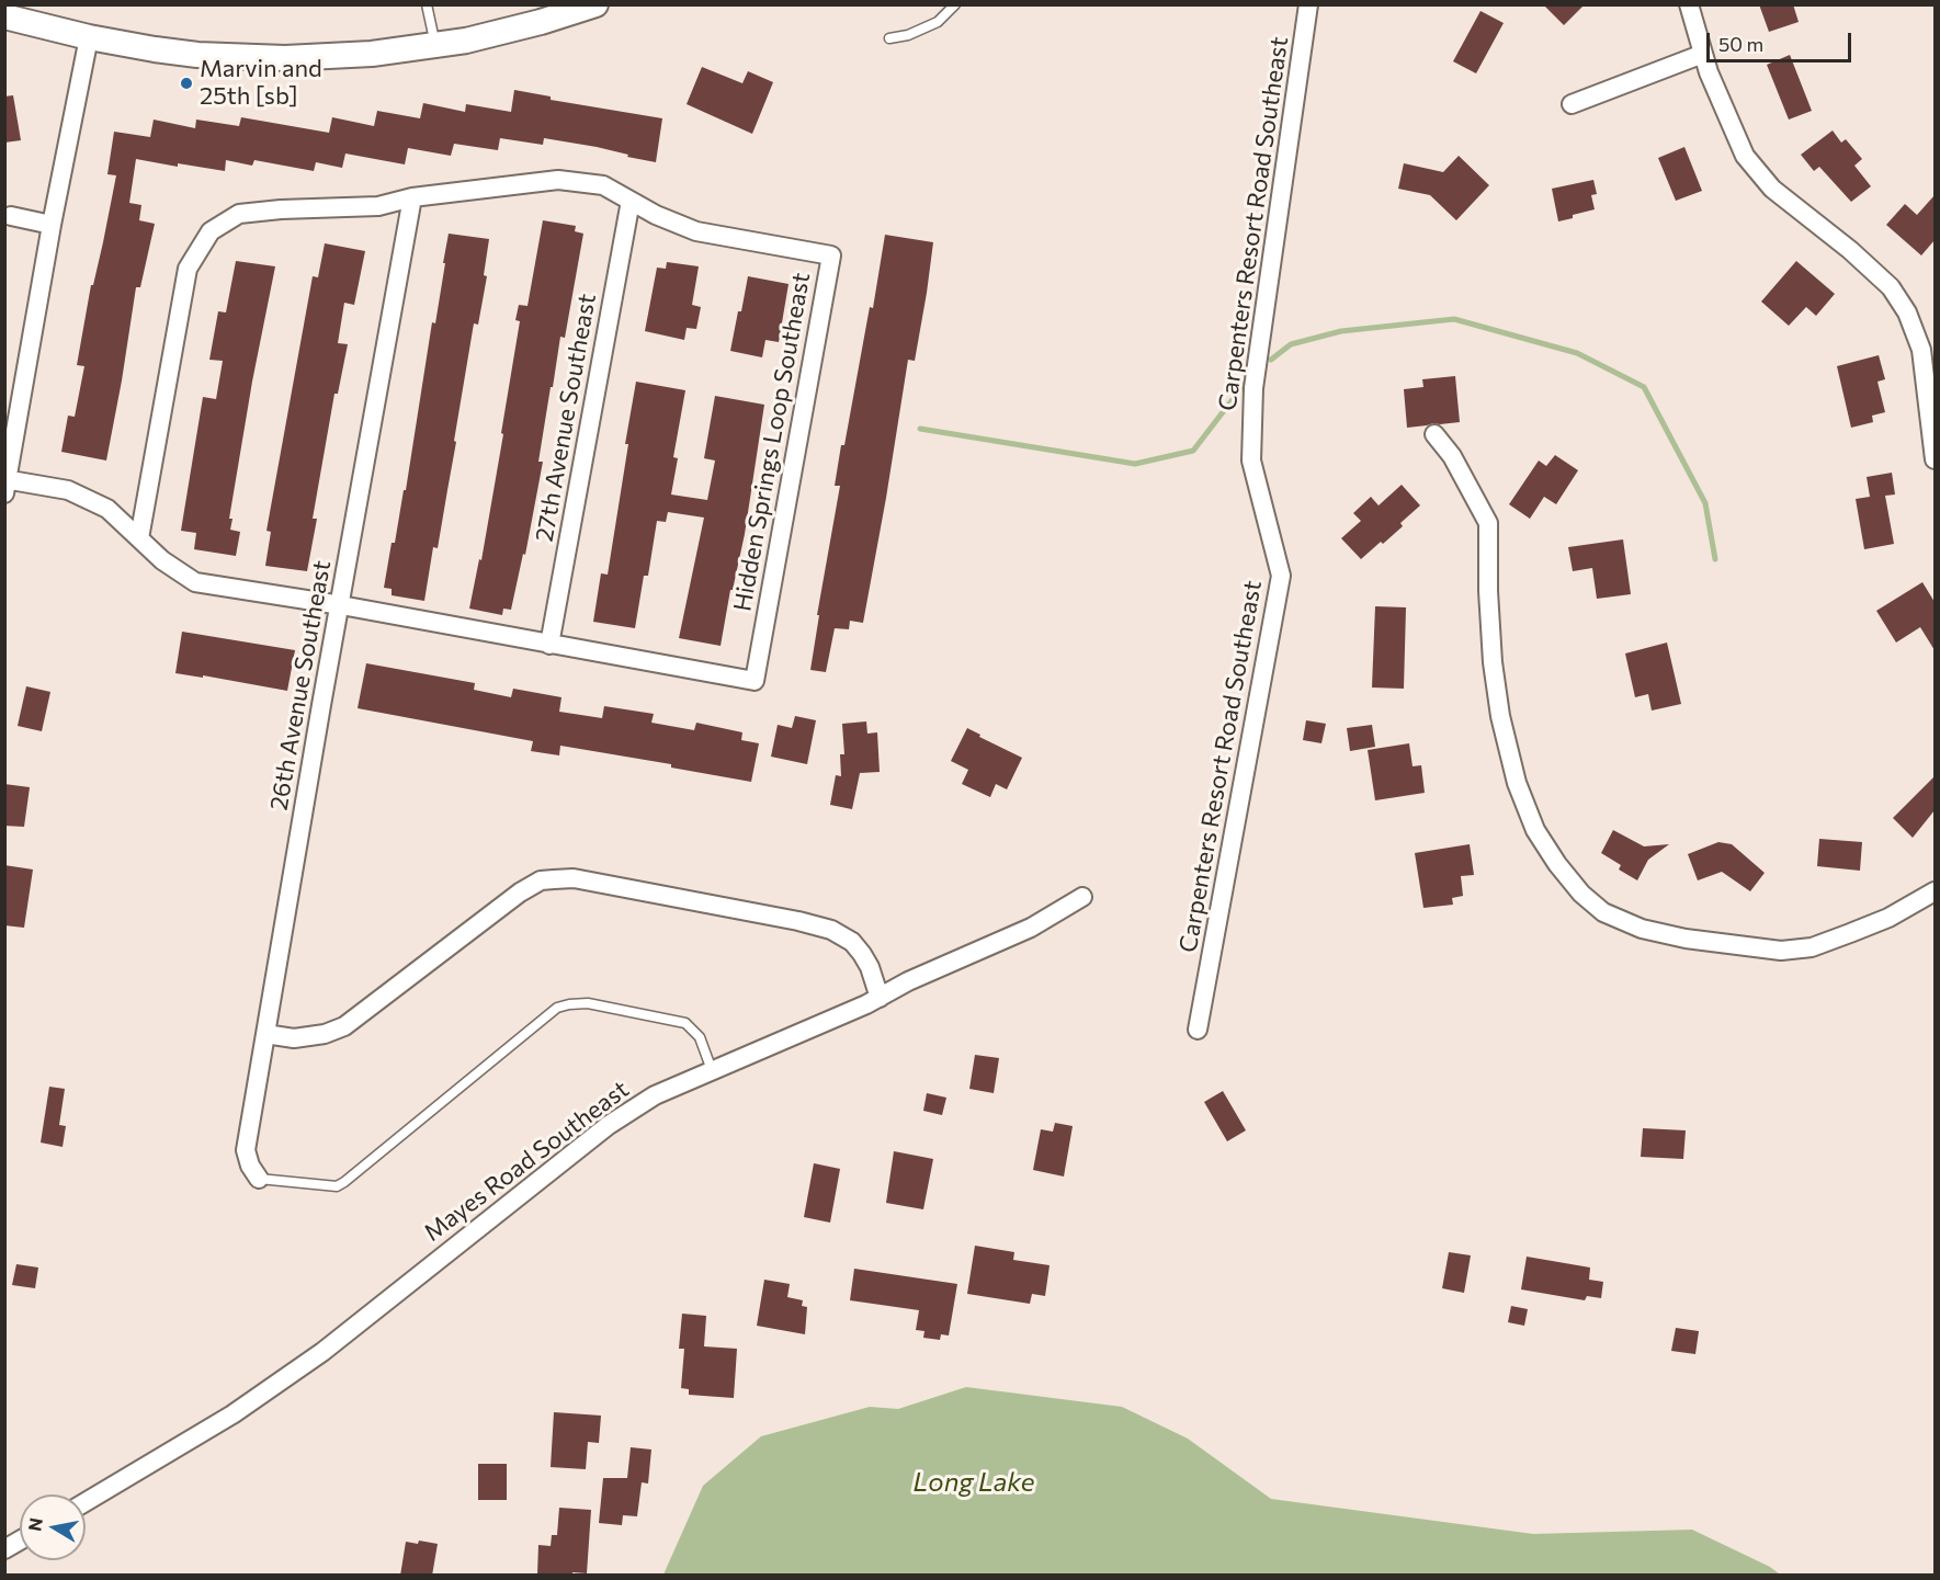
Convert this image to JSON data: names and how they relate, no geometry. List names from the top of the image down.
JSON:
{
  "streets": {
    "street": [
      "Carpenters Resort Road Southeast",
      "27th Avenue Southeast",
      "Hidden Springs Loop Southeast",
      "26th Avenue Southeast",
      "Mayes Road Southeast"
    ]
  },
  "crossings": [
    ["27th Avenue Southeast", "Hidden Springs Loop Southeast"],
    ["Hidden Springs Loop Southeast", "26th Avenue Southeast"]
  ],
  "water": ["Long Lake"],
  "places": ["Marvin and 25th [sb]"],
  "scale_bar": "50 m",
  "north": "left"
}
